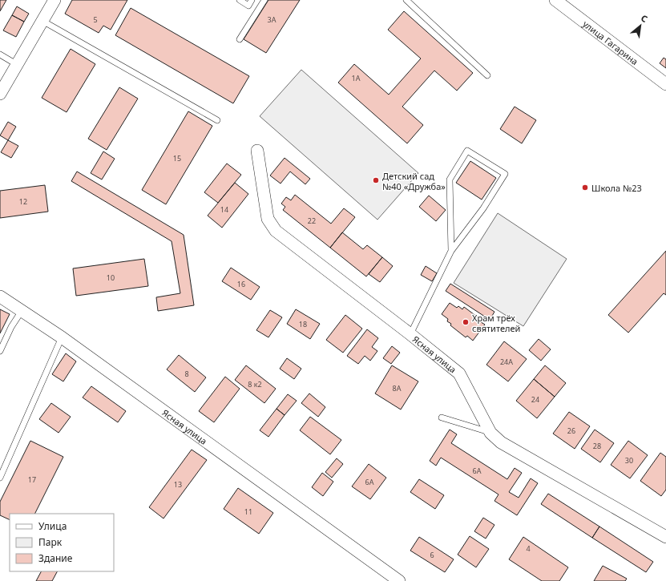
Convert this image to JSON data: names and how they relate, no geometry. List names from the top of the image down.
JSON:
{
  "streets": {
    "street": ["улица Гагарина", "Ясная улица"]
  },
  "places": ["Детский сад №40 «Дружба»", "Школа №23", "Храм трёх святителей"],
  "house_numbers": [
    "5",
    "3А",
    "1А",
    "15",
    "12",
    "14",
    "22",
    "10",
    "16",
    "18",
    "24А",
    "8",
    "8 к2",
    "8А",
    "24",
    "26",
    "28",
    "30",
    "6А",
    "17",
    "6А",
    "13",
    "11",
    "4",
    "6"
  ],
  "legend": ["Улица", "Парк", "Здание"],
  "north": "top right"
}
